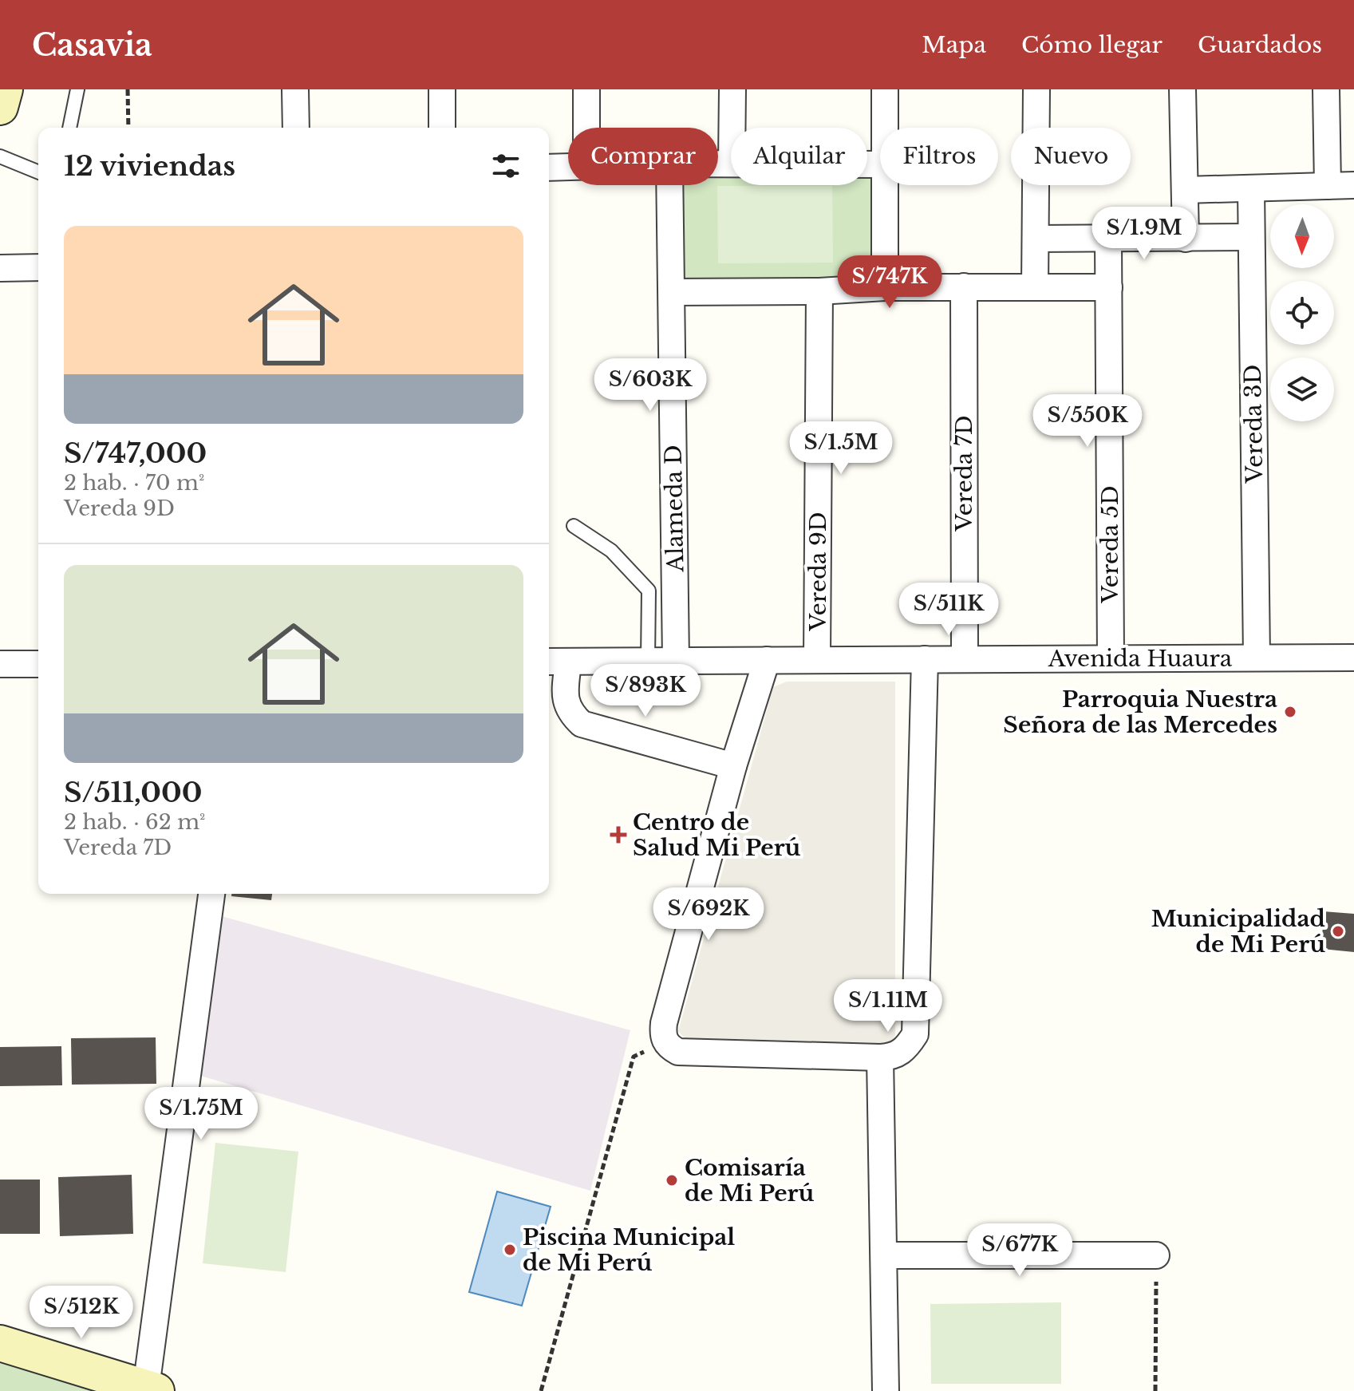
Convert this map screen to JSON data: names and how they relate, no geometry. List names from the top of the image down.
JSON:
{
  "streets": {
    "street": [
      "Vereda 3D",
      "Vereda 7D",
      "Alameda D",
      "Vereda 5D",
      "Vereda 9D",
      "Avenida Huaura"
    ]
  },
  "crossings": [
    ["Vereda 3D", "Avenida Huaura"],
    ["Vereda 7D", "Avenida Huaura"],
    ["Alameda D", "Avenida Huaura"],
    ["Vereda 5D", "Avenida Huaura"],
    ["Vereda 9D", "Avenida Huaura"]
  ],
  "places": {
    "other": [
      "Parroquia Nuestra Señora de las Mercedes",
      "Municipalidad de Mi Perú",
      "Comisaría de Mi Perú",
      "Piscina Municipal de Mi Perú"
    ],
    "health": ["Centro de Salud Mi Perú"]
  },
  "north": "bottom",
  "page": {
    "header": "Casavia",
    "nav": ["Mapa", "Cómo llegar", "Guardados"],
    "chip": [
      "Comprar",
      "Alquilar",
      "Filtros",
      "Nuevo"
    ],
    "heading": "12 viviendas",
    "list": [
      {
        "name": "S/747,000",
        "note": "2 hab. · 70 m² · Vereda 9D"
      },
      {
        "name": "S/511,000",
        "note": "2 hab. · 62 m² · Vereda 7D"
      }
    ],
    "price": [
      "S/1.9M",
      "S/747K",
      "S/603K",
      "S/550K",
      "S/1.5M",
      "S/511K",
      "S/893K",
      "S/692K",
      "S/1.11M",
      "S/1.75M",
      "S/677K",
      "S/512K"
    ]
  }
}
